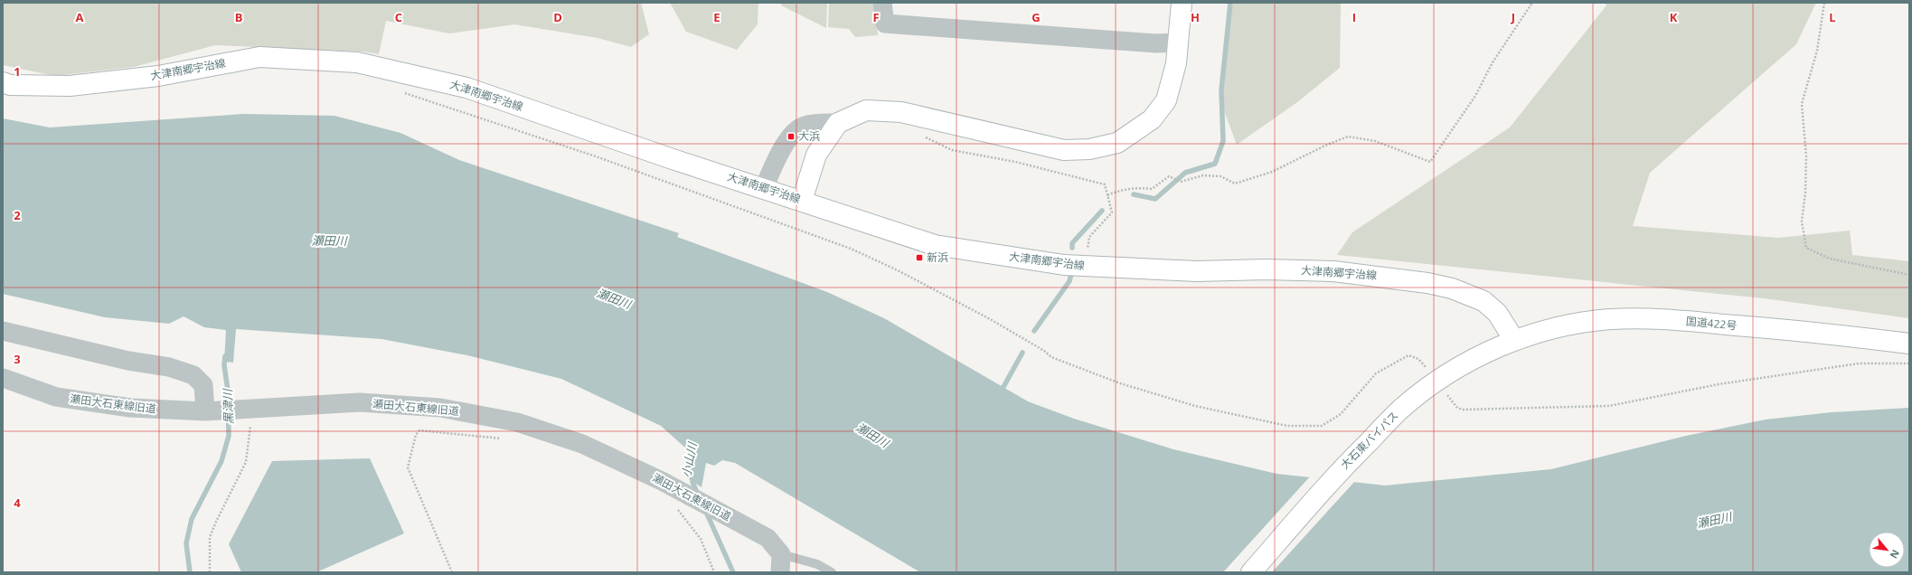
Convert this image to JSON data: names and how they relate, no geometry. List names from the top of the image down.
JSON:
{
  "streets": {
    "main road": ["大津南郷宇治線", "国道422号", "大石東バイパス"],
    "street": ["瀬田大石東線旧道"]
  },
  "crossings": [
    ["大津南郷宇治線", "国道422号"],
    ["大津南郷宇治線", "大石東バイパス"],
    ["国道422号", "大石東バイパス"]
  ],
  "water": ["瀬田川", "黒津川", "小山川"],
  "places": {
    "transit": ["大浜", "新浜"]
  },
  "north": "bottom right",
  "grid": {
    "columns": [
      "A",
      "B",
      "C",
      "D",
      "E",
      "F",
      "G",
      "H",
      "I",
      "J",
      "K",
      "L"
    ],
    "rows": [
      "1",
      "2",
      "3",
      "4"
    ]
  }
}
